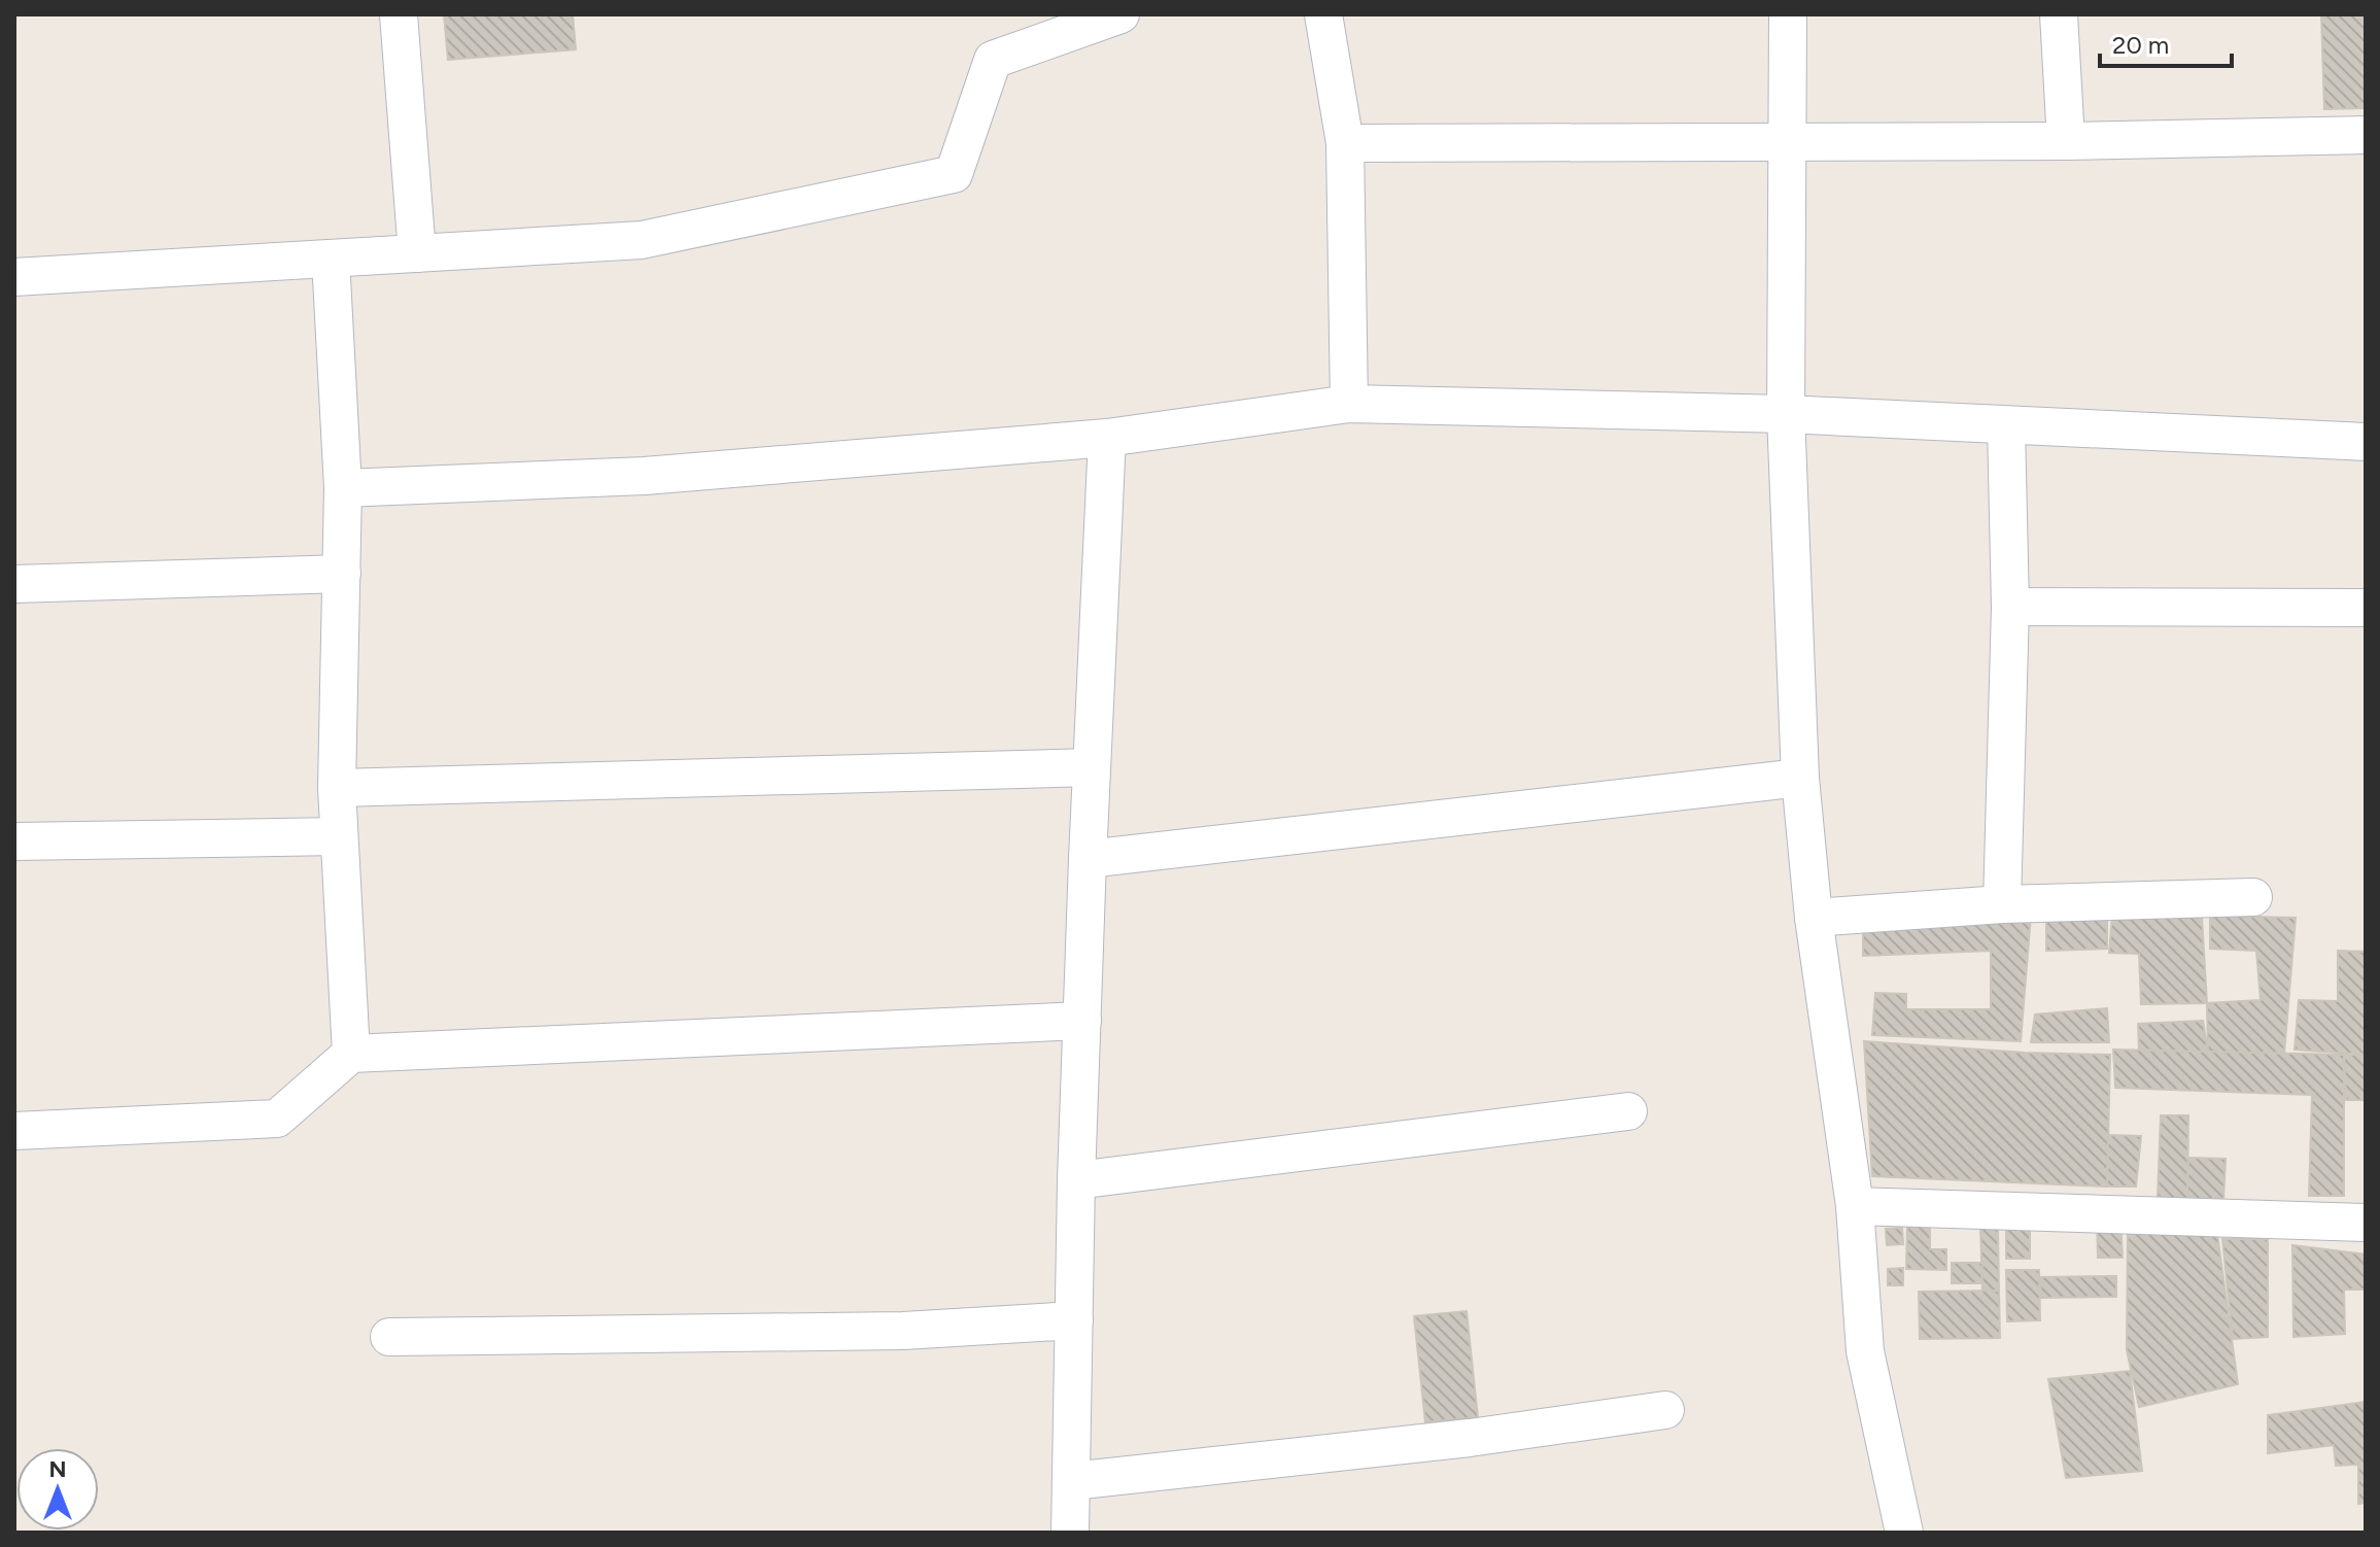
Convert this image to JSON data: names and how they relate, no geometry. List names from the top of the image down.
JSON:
{
  "scale_bar": "20 m",
  "north": "top"
}
